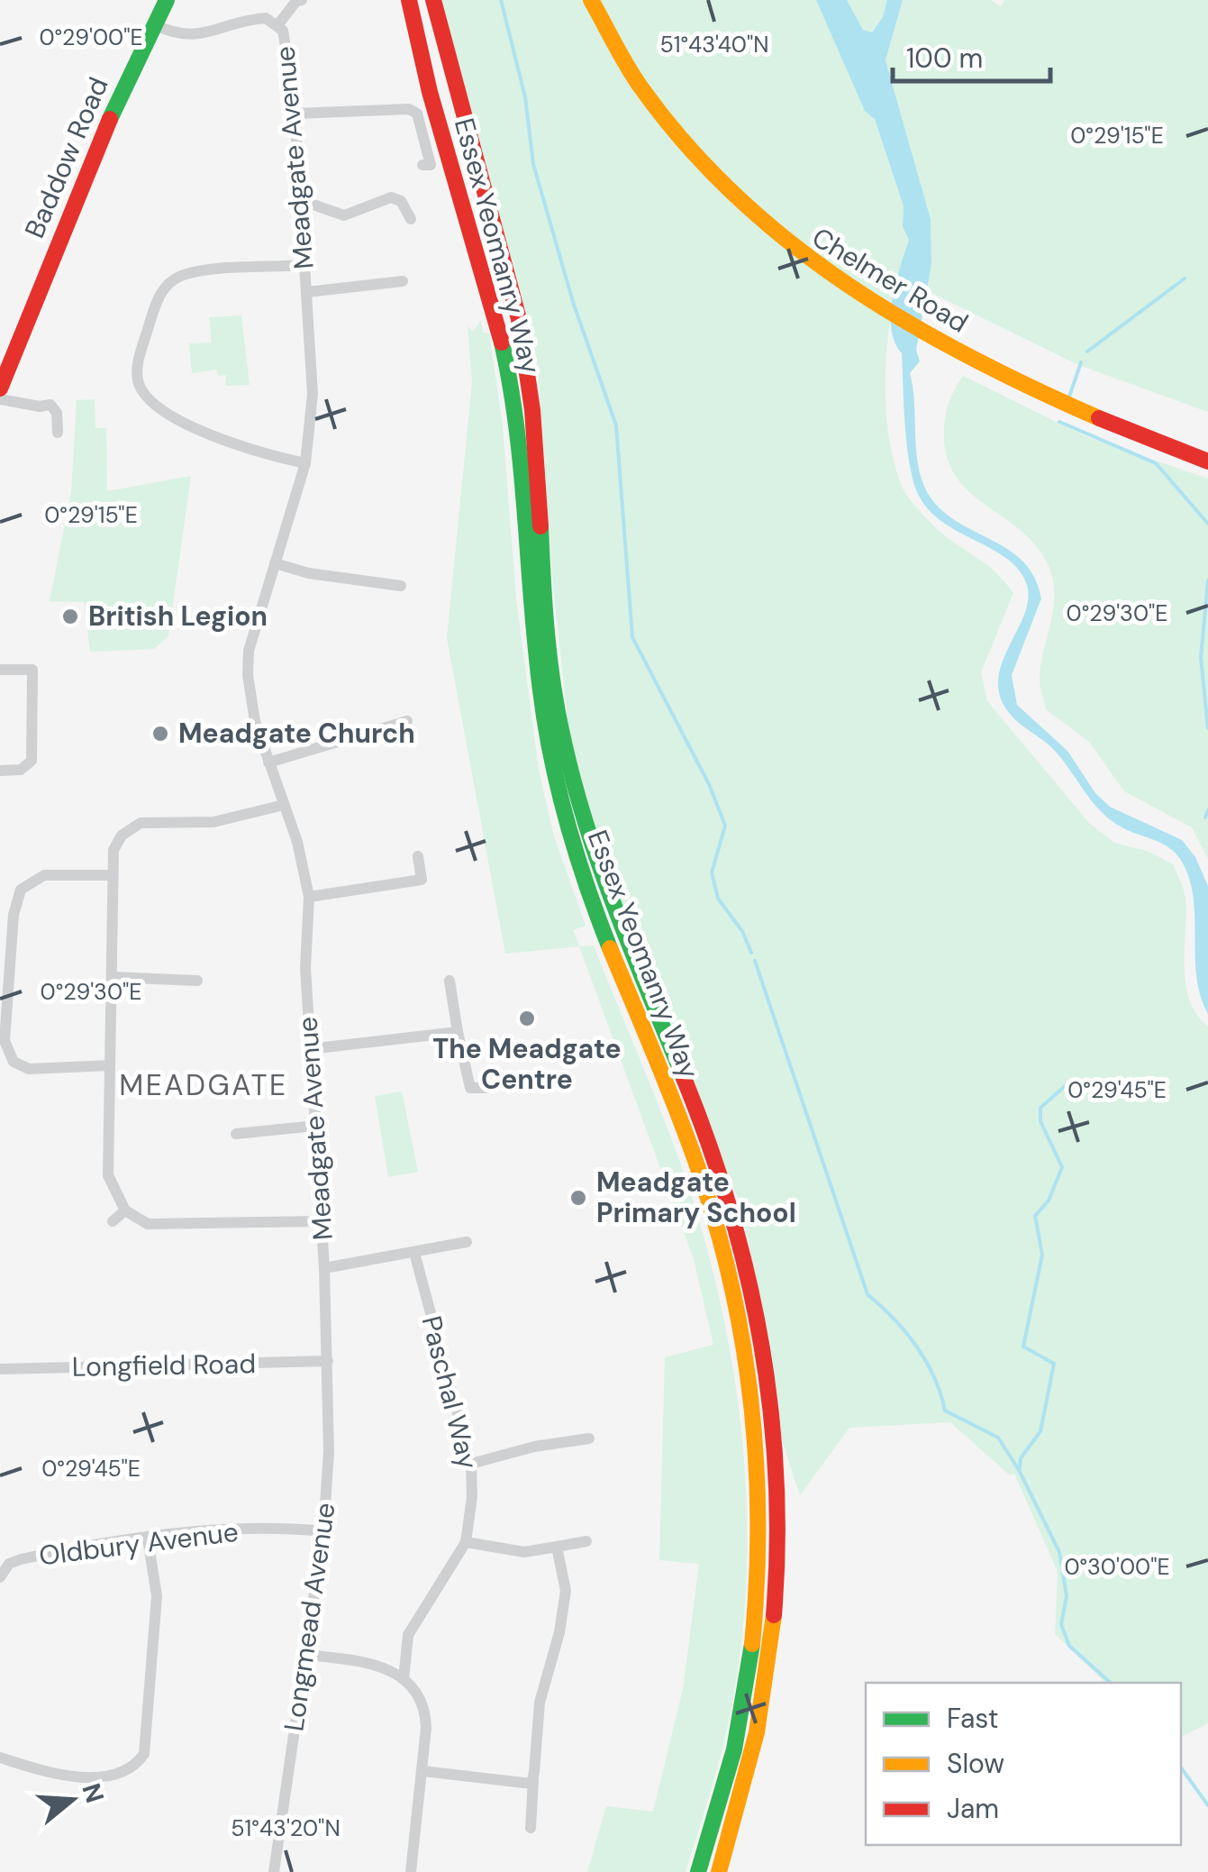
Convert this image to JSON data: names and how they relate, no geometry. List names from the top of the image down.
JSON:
{
  "streets": {
    "main road": ["Baddow Road", "Essex Yeomanry Way", "Chelmer Road"],
    "street": [
      "Meadgate Avenue",
      "Longfield Road",
      "Paschal Way",
      "Oldbury Avenue",
      "Longmead Avenue"
    ]
  },
  "crossings": [
    ["Baddow Road", "Meadgate Avenue"],
    ["Meadgate Avenue", "Longfield Road"],
    ["Meadgate Avenue", "Longmead Avenue"],
    ["Longfield Road", "Longmead Avenue"],
    ["Oldbury Avenue", "Longmead Avenue"]
  ],
  "districts": ["MEADGATE"],
  "places": [
    "British Legion",
    "Meadgate Church",
    "The Meadgate Centre",
    "Meadgate Primary School"
  ],
  "legend": ["Fast", "Slow", "Jam"],
  "scale_bar": "100 m",
  "north": "right",
  "coordinates": [
    "0°29'00\"E",
    "51°43'40\"N",
    "0°29'15\"E",
    "0°29'30\"E",
    "0°29'45\"E",
    "0°30'00\"E",
    "51°43'20\"N"
  ]
}
